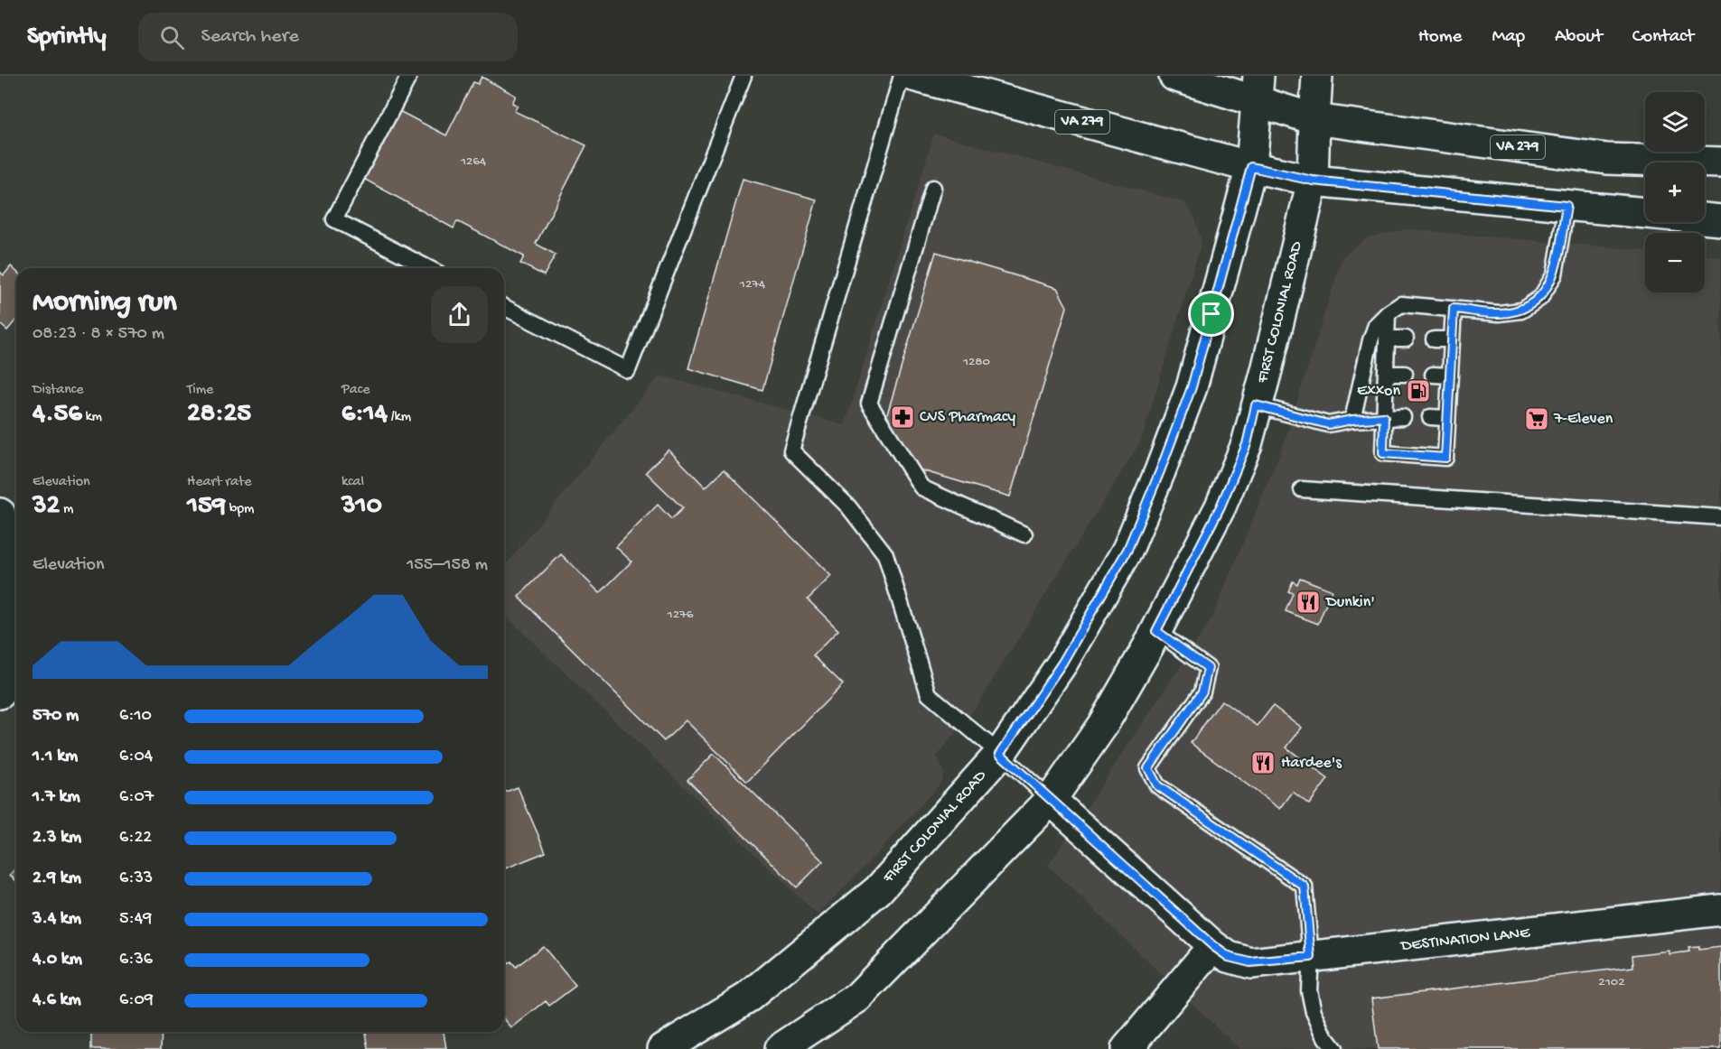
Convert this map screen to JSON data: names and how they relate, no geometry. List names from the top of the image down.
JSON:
{
  "streets": {
    "main road": ["VA 279", "FIRST COLONIAL ROAD", "DESTINATION LANE"]
  },
  "crossings": [
    ["VA 279", "FIRST COLONIAL ROAD"],
    ["FIRST COLONIAL ROAD", "DESTINATION LANE"]
  ],
  "places": {
    "fuel station": ["Exxon"],
    "pharmacy": ["CVS Pharmacy"],
    "supermarket": ["7-Eleven"],
    "restaurant": ["Dunkin'", "Hardee's"]
  },
  "house_numbers": [
    "1264",
    "1274",
    "1280",
    "1276",
    "2102"
  ],
  "page": {
    "header": "Sprintly",
    "search": "Search here",
    "nav": [
      "Home",
      "Map",
      "About",
      "Contact"
    ],
    "map_buttons": ["+", "−"],
    "heading": ["Morning run", "08:23 · 8 × 570 m"],
    "stats": [
      ["Distance", "4.56 km"],
      ["Time", "28:25"],
      ["Pace", "6:14 /km"],
      ["Elevation", "32 m"],
      ["Heart rate", "159 bpm"],
      ["kcal", "310"]
    ],
    "chart": ["Elevation", "155–158 m"],
    "list": [
      {
        "name": "570 m",
        "note": "6:10"
      },
      {
        "name": "1.1 km",
        "note": "6:04"
      },
      {
        "name": "1.7 km",
        "note": "6:07"
      },
      {
        "name": "2.3 km",
        "note": "6:22"
      },
      {
        "name": "2.9 km",
        "note": "6:33"
      },
      {
        "name": "3.4 km",
        "note": "5:49"
      },
      {
        "name": "4.0 km",
        "note": "6:36"
      },
      {
        "name": "4.6 km",
        "note": "6:09"
      }
    ]
  }
}
